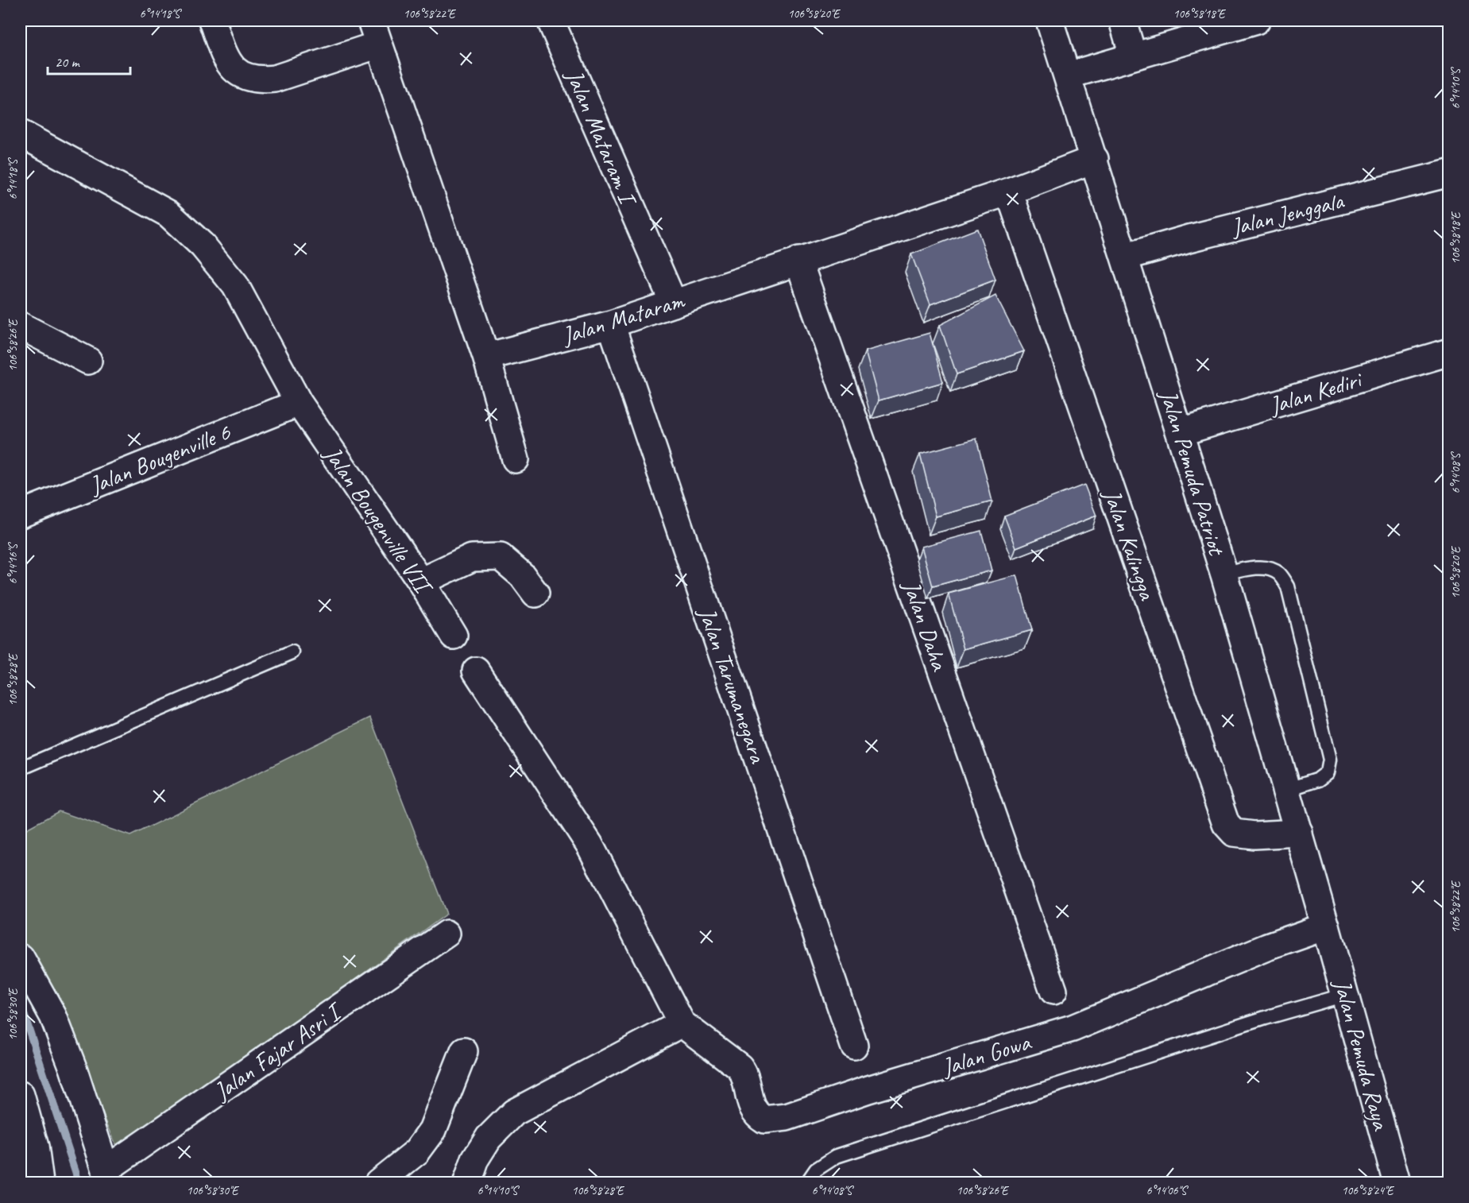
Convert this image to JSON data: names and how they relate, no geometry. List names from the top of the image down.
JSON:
{
  "streets": {
    "street": [
      "Jalan Mataram I",
      "Jalan Jenggala",
      "Jalan Mataram",
      "Jalan Kediri",
      "Jalan Bougenville 6",
      "Jalan Pemuda Patriot",
      "Jalan Bougenville VII",
      "Jalan Kalingga",
      "Jalan Daha",
      "Jalan Tarumanegara",
      "Jalan Fajar Asri I",
      "Jalan Gowa",
      "Jalan Pemuda Raya"
    ]
  },
  "crossings": [
    ["Jalan Mataram I", "Jalan Mataram"],
    ["Jalan Jenggala", "Jalan Pemuda Patriot"],
    ["Jalan Mataram", "Jalan Pemuda Patriot"],
    ["Jalan Mataram", "Jalan Kalingga"],
    ["Jalan Mataram", "Jalan Daha"],
    ["Jalan Mataram", "Jalan Tarumanegara"],
    ["Jalan Kediri", "Jalan Pemuda Patriot"],
    ["Jalan Bougenville 6", "Jalan Bougenville VII"],
    ["Jalan Pemuda Patriot", "Jalan Kalingga"],
    ["Jalan Pemuda Patriot", "Jalan Gowa"],
    ["Jalan Pemuda Patriot", "Jalan Pemuda Raya"],
    ["Jalan Gowa", "Jalan Pemuda Raya"]
  ],
  "scale_bar": "20 m",
  "coordinates": [
    "6°14'18\"S",
    "106°58'22\"E",
    "106°58'20\"E",
    "106°58'18\"E",
    "6°14'10\"S",
    "106°58'26\"E",
    "6°14'08\"S",
    "6°14'16\"S",
    "106°58'28\"E",
    "106°58'30\"E",
    "6°14'06\"S",
    "106°58'24\"E"
  ]
}
